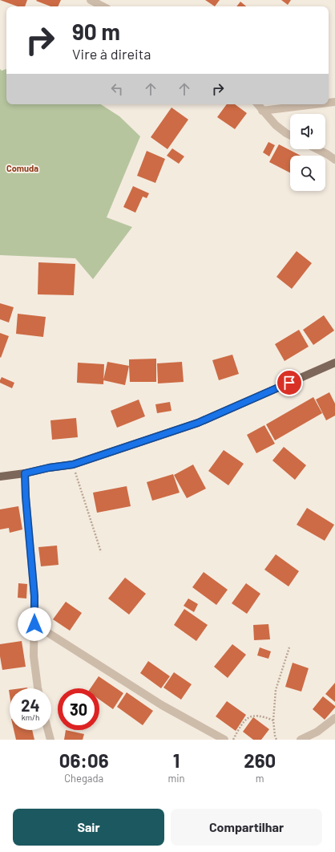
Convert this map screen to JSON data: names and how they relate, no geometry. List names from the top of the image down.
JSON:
{
  "districts": ["Comuda"],
  "page": {
    "turn": ["90 m", "Vire à direita"],
    "speed": "24 km/h",
    "limit": "30",
    "eta": [
      "06:06",
      "Chegada",
      "1",
      "min",
      "260",
      "m"
    ],
    "buttons": ["Sair", "Compartilhar"]
  }
}
